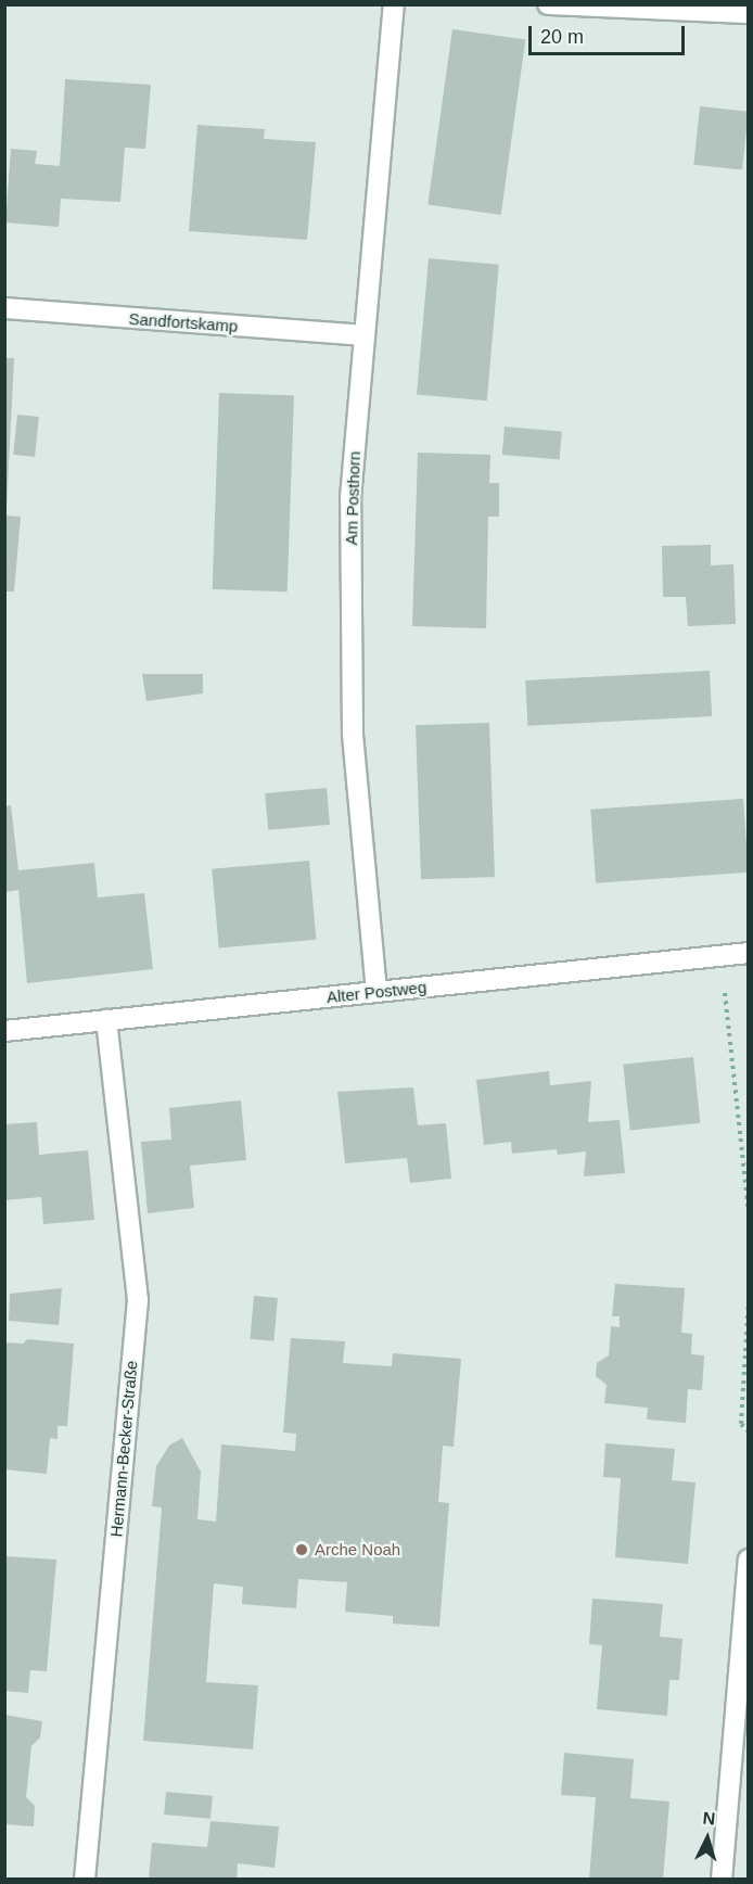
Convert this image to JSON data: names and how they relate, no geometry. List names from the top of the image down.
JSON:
{
  "streets": {
    "street": [
      "Sandfortskamp",
      "Am Posthorn",
      "Alter Postweg",
      "Hermann-Becker-Straße"
    ]
  },
  "crossings": [
    ["Sandfortskamp", "Am Posthorn"],
    ["Am Posthorn", "Alter Postweg"],
    ["Alter Postweg", "Hermann-Becker-Straße"]
  ],
  "places": ["Arche Noah"],
  "scale_bar": "20 m",
  "north": "top"
}
